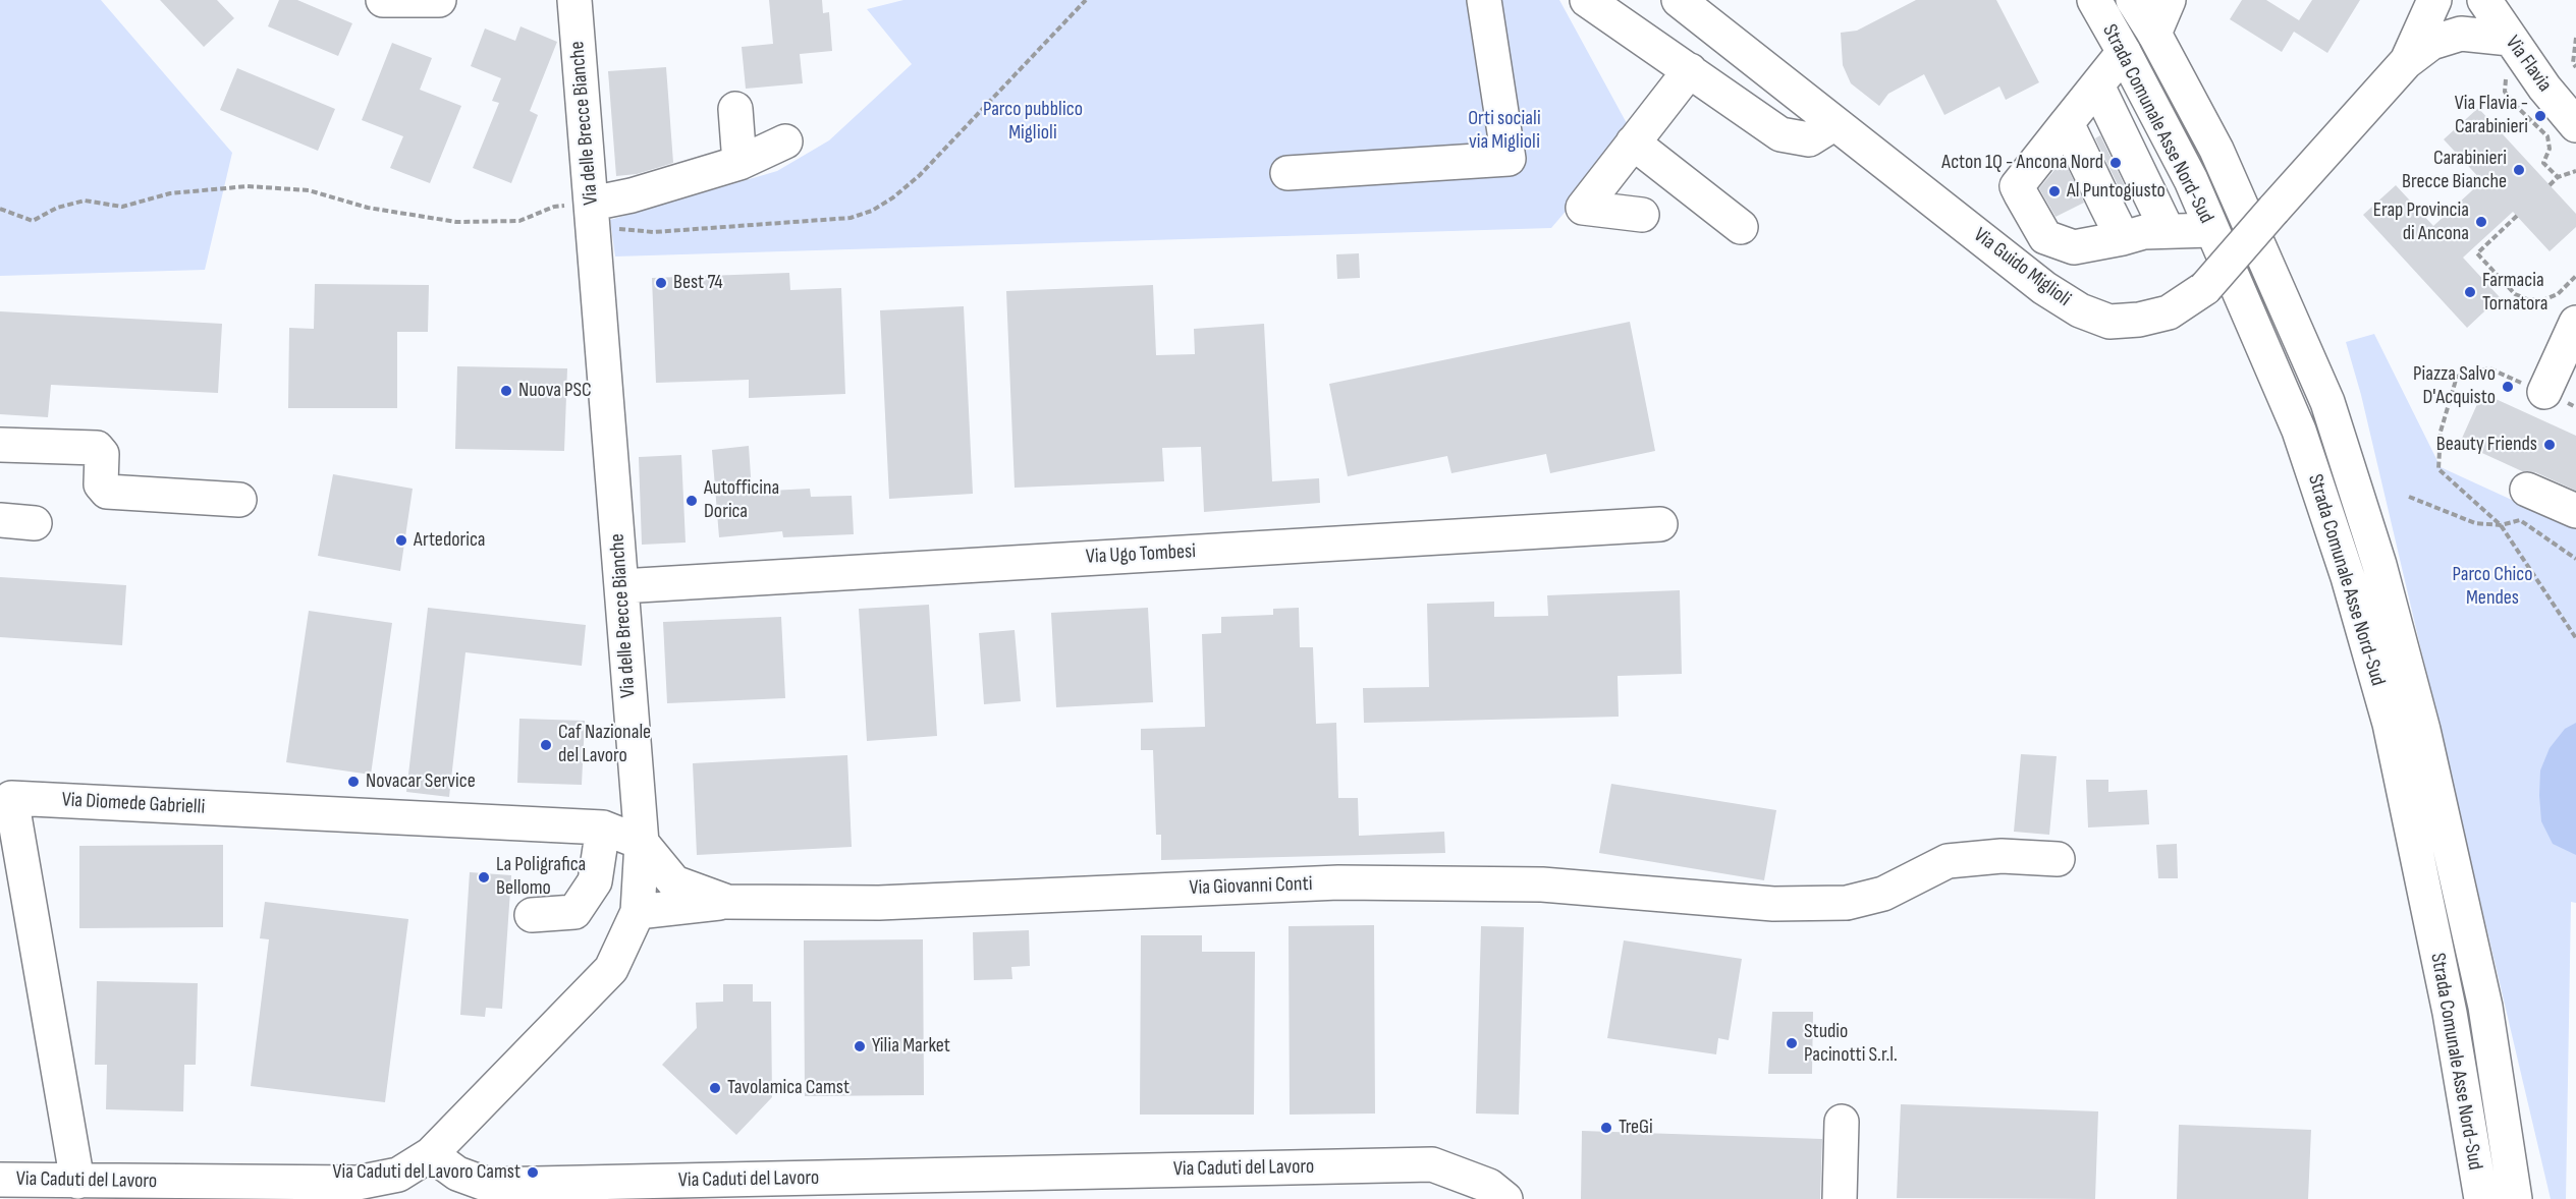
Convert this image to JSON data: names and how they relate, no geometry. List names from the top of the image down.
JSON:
{
  "streets": {
    "main road": [
      "Via Flavia",
      "Via delle Brecce Bianche",
      "Strada Comunale Asse Nord-Sud",
      "Via Guido Miglioli",
      "Via Ugo Tombesi",
      "Via Diomede Gabrielli",
      "Via Giovanni Conti",
      "Via Caduti del Lavoro"
    ]
  },
  "crossings": [
    ["Via delle Brecce Bianche", "Via Ugo Tombesi"],
    ["Via delle Brecce Bianche", "Via Diomede Gabrielli"],
    ["Via delle Brecce Bianche", "Via Giovanni Conti"],
    ["Via delle Brecce Bianche", "Via Caduti del Lavoro"],
    ["Via Diomede Gabrielli", "Via Giovanni Conti"],
    ["Via Diomede Gabrielli", "Via Caduti del Lavoro"]
  ],
  "parks": ["Parco pubblico Miglioli", "Orti sociali via Miglioli", "Parco Chico Mendes"],
  "places": [
    "Via Flavia - Carabinieri",
    "Acton 1Q - Ancona Nord",
    "Carabinieri Brecce Bianche",
    "Al Puntogiusto",
    "Erap Provincia di Ancona",
    "Best 74",
    "Farmacia Tornatora",
    "Piazza Salvo D'Acquisto",
    "Nuova PSC",
    "Beauty Friends",
    "Autofficina Dorica",
    "Artedorica",
    "Caf Nazionale del Lavoro",
    "Novacar Service",
    "La Poligrafica Bellomo",
    "Studio Pacinotti S.r.l.",
    "Yilia Market",
    "Tavolamica Camst",
    "TreGi",
    "Via Caduti del Lavoro Camst"
  ]
}
